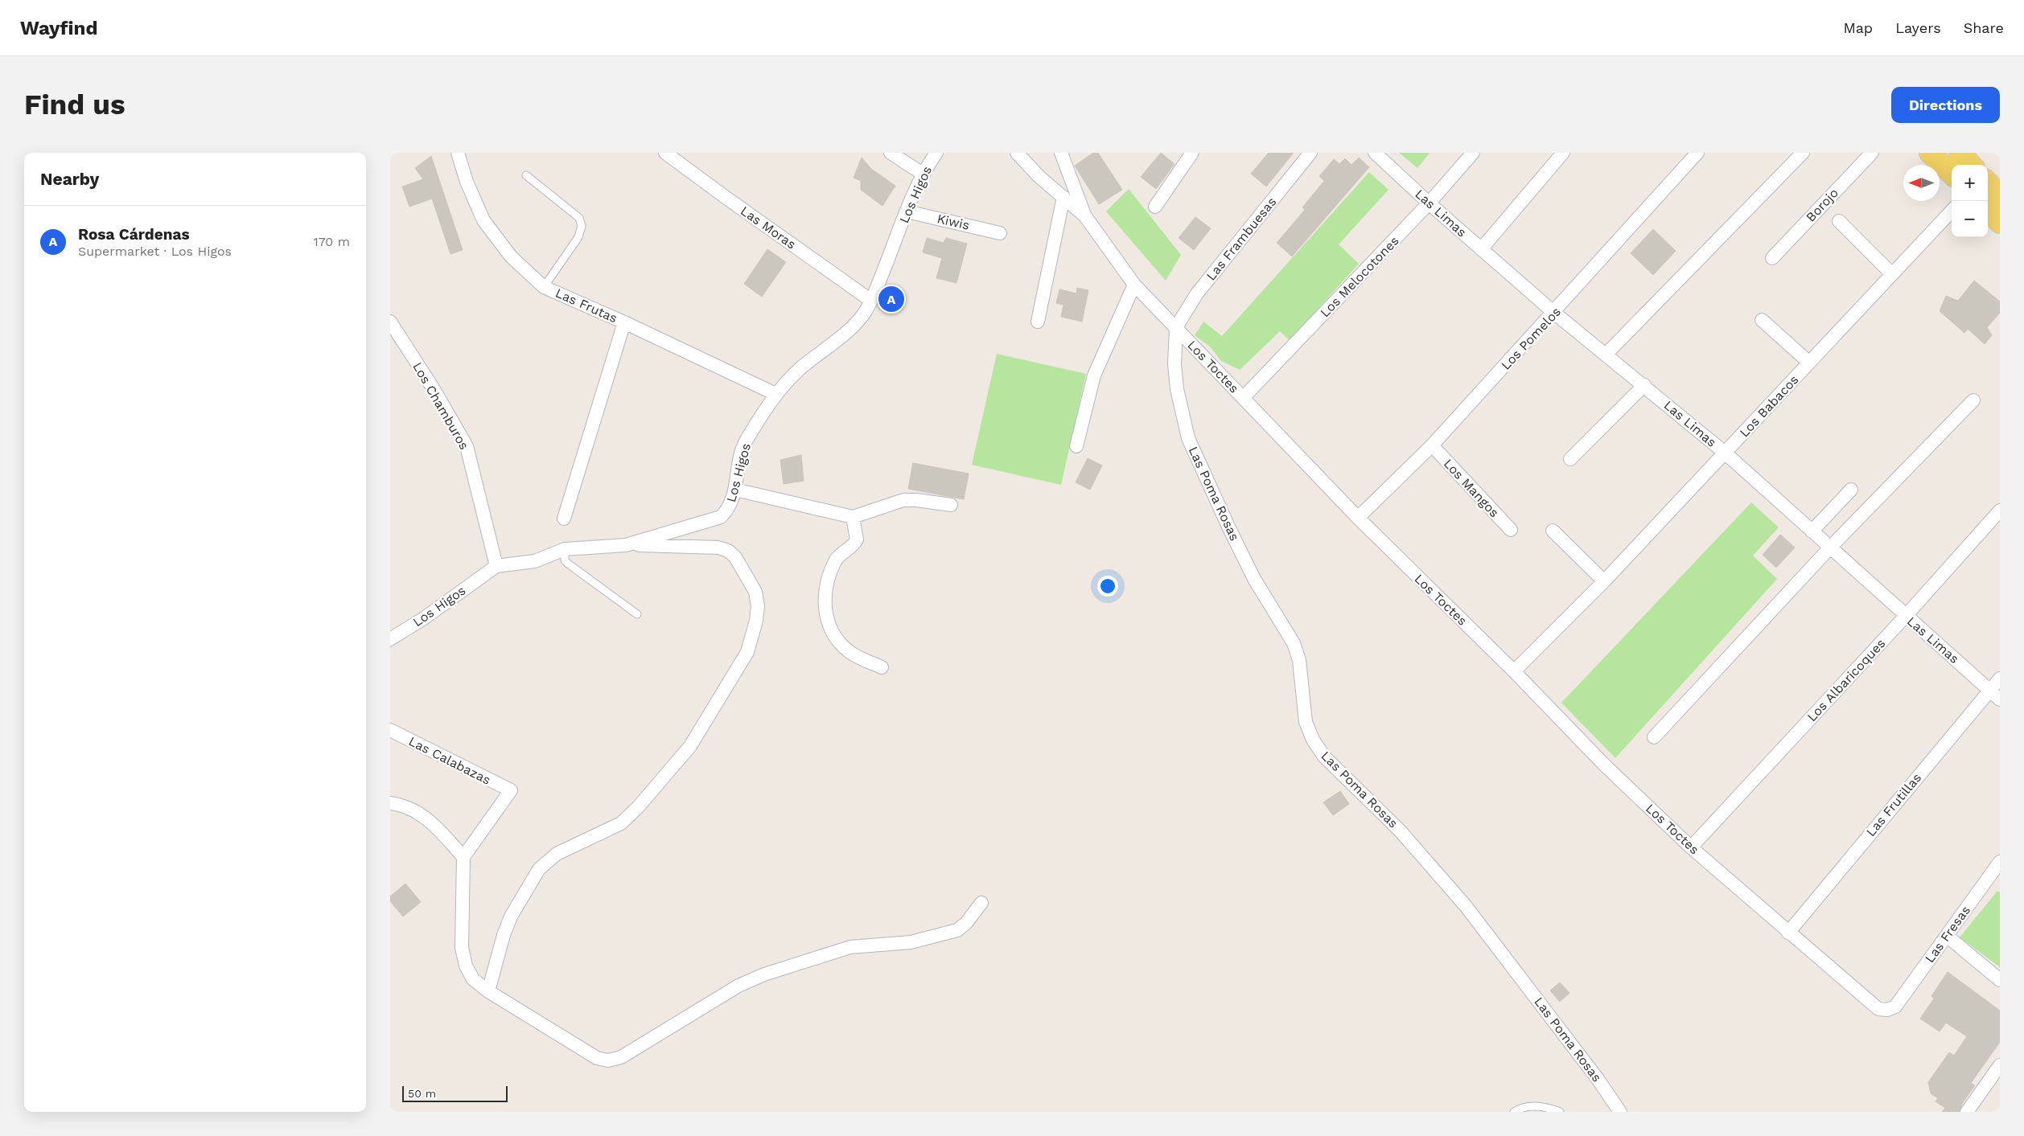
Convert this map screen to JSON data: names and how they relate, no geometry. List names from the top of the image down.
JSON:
{
  "streets": {
    "street": [
      "Los Higos",
      "Borojo",
      "Las Limas",
      "Kiwis",
      "Las Moras",
      "Las Frambuesas",
      "Los Melocotones",
      "Las Frutas",
      "Los Pomelos",
      "Los Toctes",
      "Los Chamburos",
      "Los Babacos",
      "Los Mangos",
      "Las Poma Rosas",
      "Los Albaricoques",
      "Las Calabazas",
      "Las Frutillas",
      "Las Fresas"
    ]
  },
  "crossings": [
    ["Los Higos", "Kiwis"],
    ["Los Higos", "Las Moras"],
    ["Los Higos", "Las Frutas"],
    ["Los Higos", "Los Chamburos"],
    ["Las Limas", "Los Melocotones"],
    ["Las Limas", "Los Pomelos"],
    ["Las Limas", "Los Babacos"],
    ["Las Limas", "Los Albaricoques"],
    ["Las Limas", "Las Frutillas"],
    ["Las Frambuesas", "Los Toctes"],
    ["Las Frambuesas", "Las Poma Rosas"],
    ["Los Melocotones", "Los Toctes"],
    ["Los Pomelos", "Los Toctes"],
    ["Los Pomelos", "Los Mangos"],
    ["Los Toctes", "Los Babacos"],
    ["Los Toctes", "Las Poma Rosas"],
    ["Los Toctes", "Los Albaricoques"],
    ["Los Toctes", "Las Frutillas"],
    ["Los Toctes", "Las Fresas"]
  ],
  "scale_bar": "50 m",
  "north": "left",
  "page": {
    "header": "Wayfind",
    "nav": ["Map", "Layers", "Share"],
    "buttons": "Directions",
    "title": "Find us",
    "heading": "Nearby",
    "map_buttons": ["+", "−"],
    "list": [
      {
        "mark": "A",
        "name": "Rosa Cárdenas",
        "note": "Supermarket · Los Higos",
        "value": "170 m"
      }
    ],
    "pins": "A",
    "scale": "50 m"
  }
}
